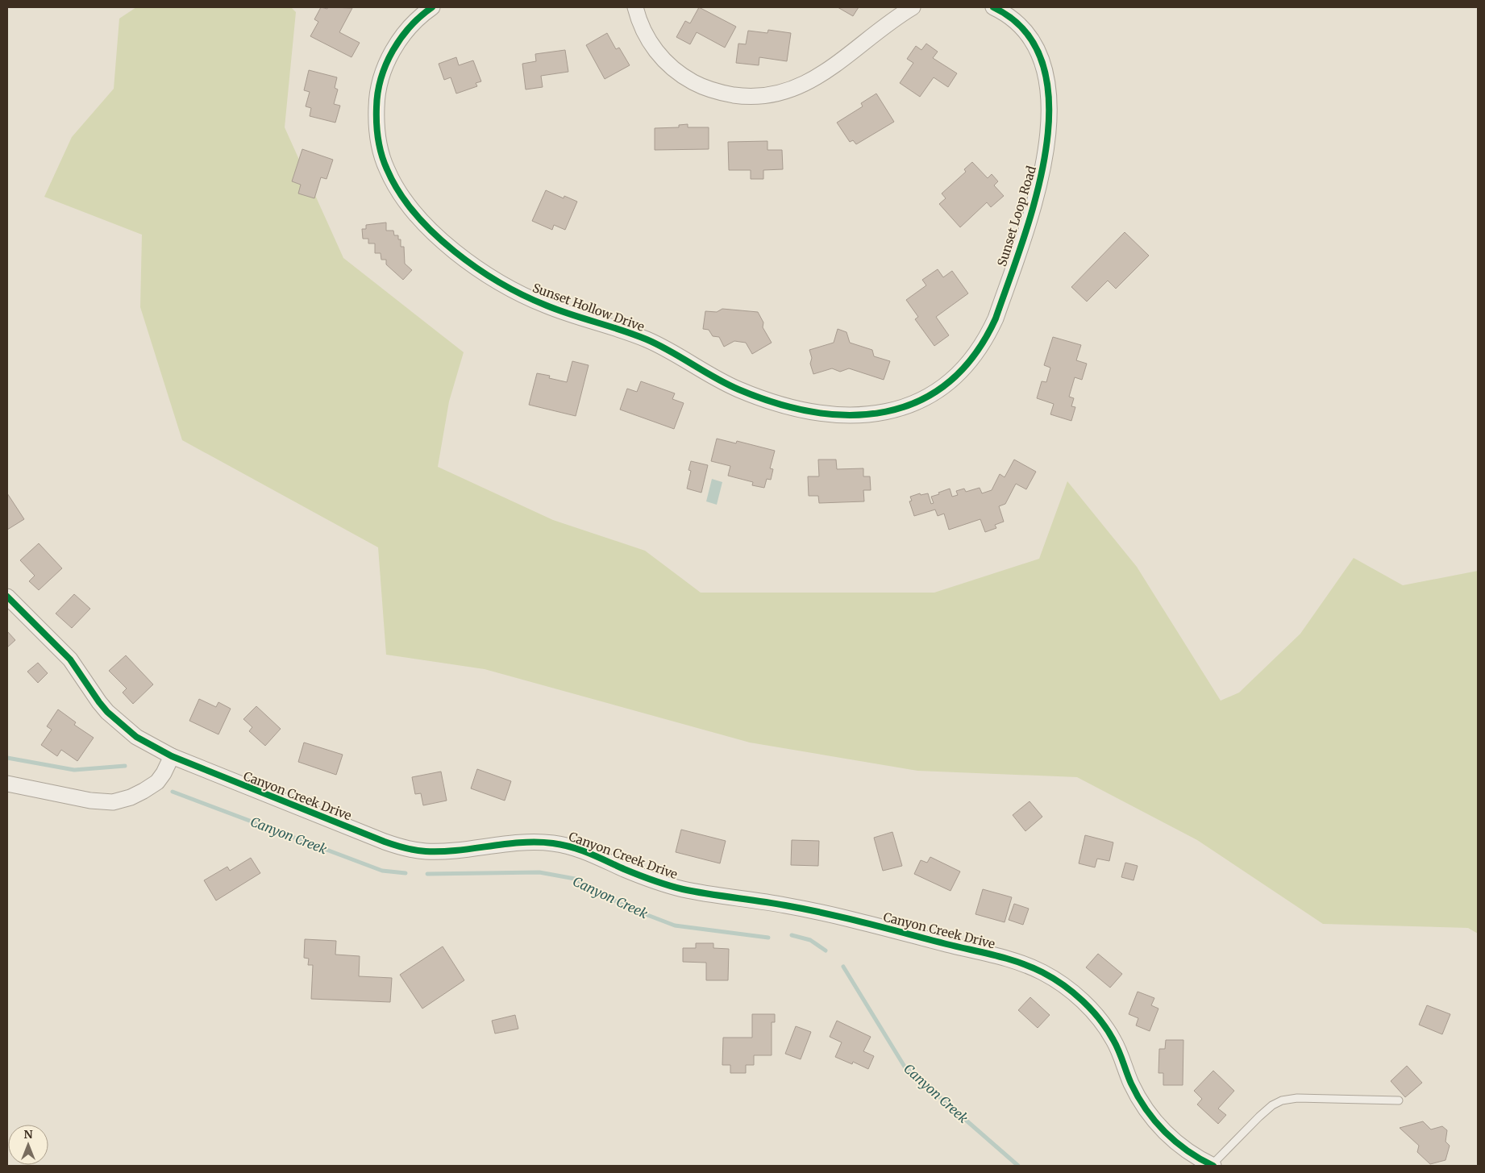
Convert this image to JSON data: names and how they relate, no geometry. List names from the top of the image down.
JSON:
{
  "streets": {
    "street": ["Sunset Loop Road", "Sunset Hollow Drive", "Canyon Creek Drive"]
  },
  "crossings": [
    ["Sunset Loop Road", "Sunset Hollow Drive"]
  ],
  "water": ["Canyon Creek"],
  "north": "top"
}
